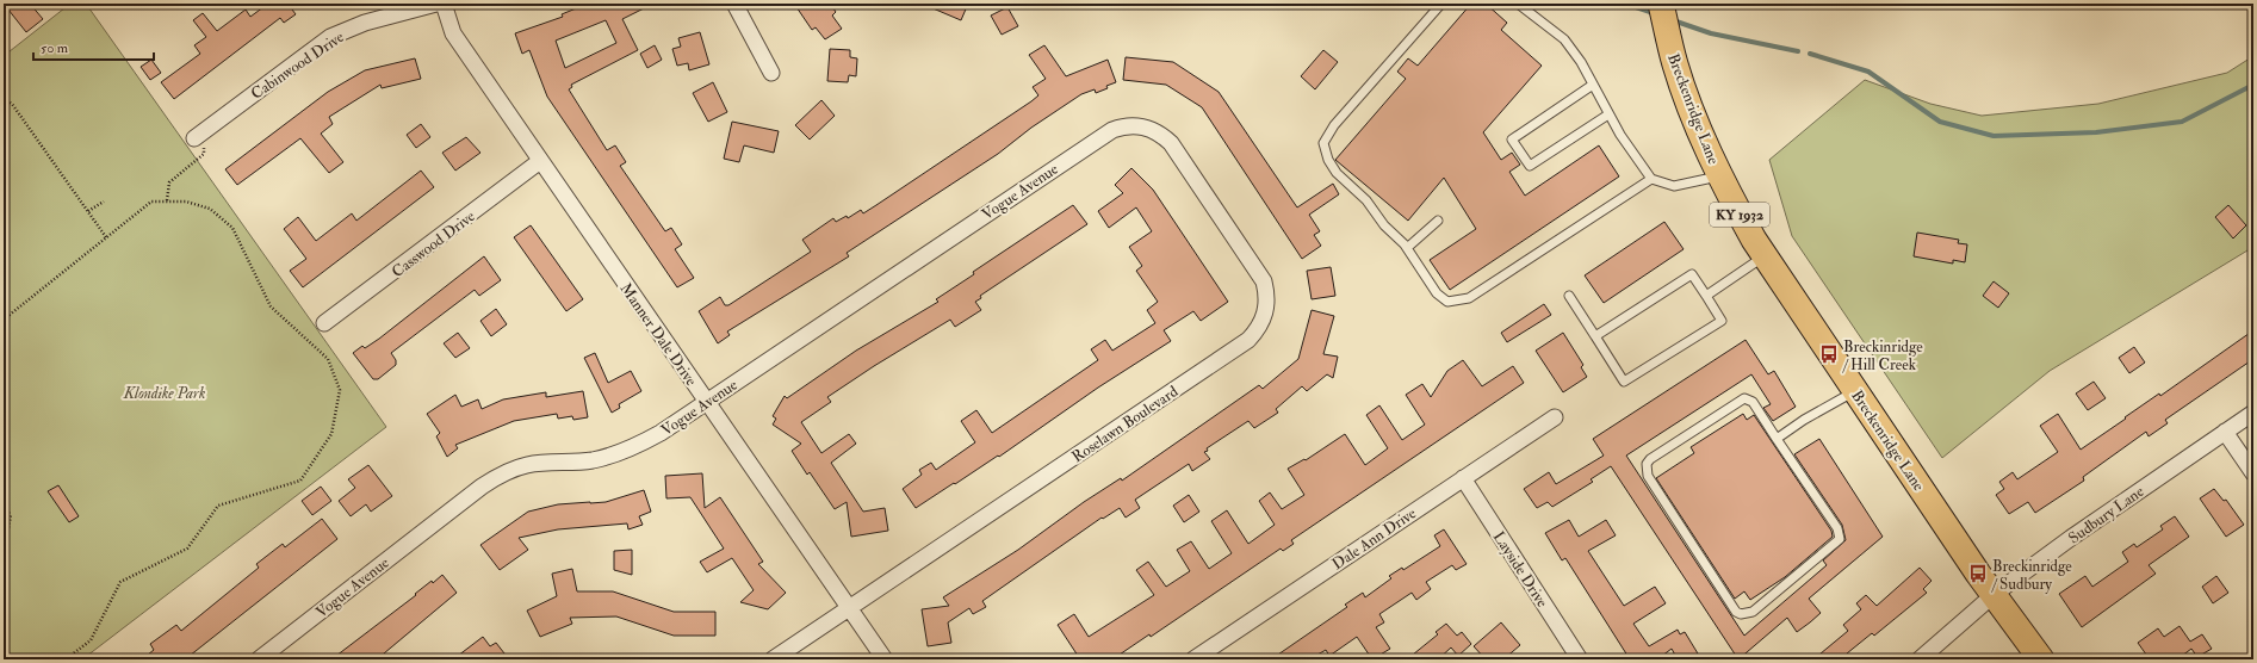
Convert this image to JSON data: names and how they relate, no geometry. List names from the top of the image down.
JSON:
{
  "streets": {
    "main road": ["Breckenridge Lane", "KY 1932"],
    "street": [
      "Cabinwood Drive",
      "Vogue Avenue",
      "Casswood Drive",
      "Manner Dale Drive",
      "Roselawn Boulevard",
      "Sudbury Lane",
      "Dale Ann Drive",
      "Layside Drive"
    ]
  },
  "crossings": [
    ["Breckenridge Lane", "Sudbury Lane"],
    ["Vogue Avenue", "Manner Dale Drive"],
    ["Vogue Avenue", "Roselawn Boulevard"],
    ["Casswood Drive", "Manner Dale Drive"],
    ["Manner Dale Drive", "Roselawn Boulevard"],
    ["Dale Ann Drive", "Layside Drive"]
  ],
  "parks": ["Klondike Park"],
  "places": {
    "bus stop": ["Breckinridge / Hill Creek", "Breckinridge / Sudbury"]
  },
  "scale_bar": "50 m"
}
